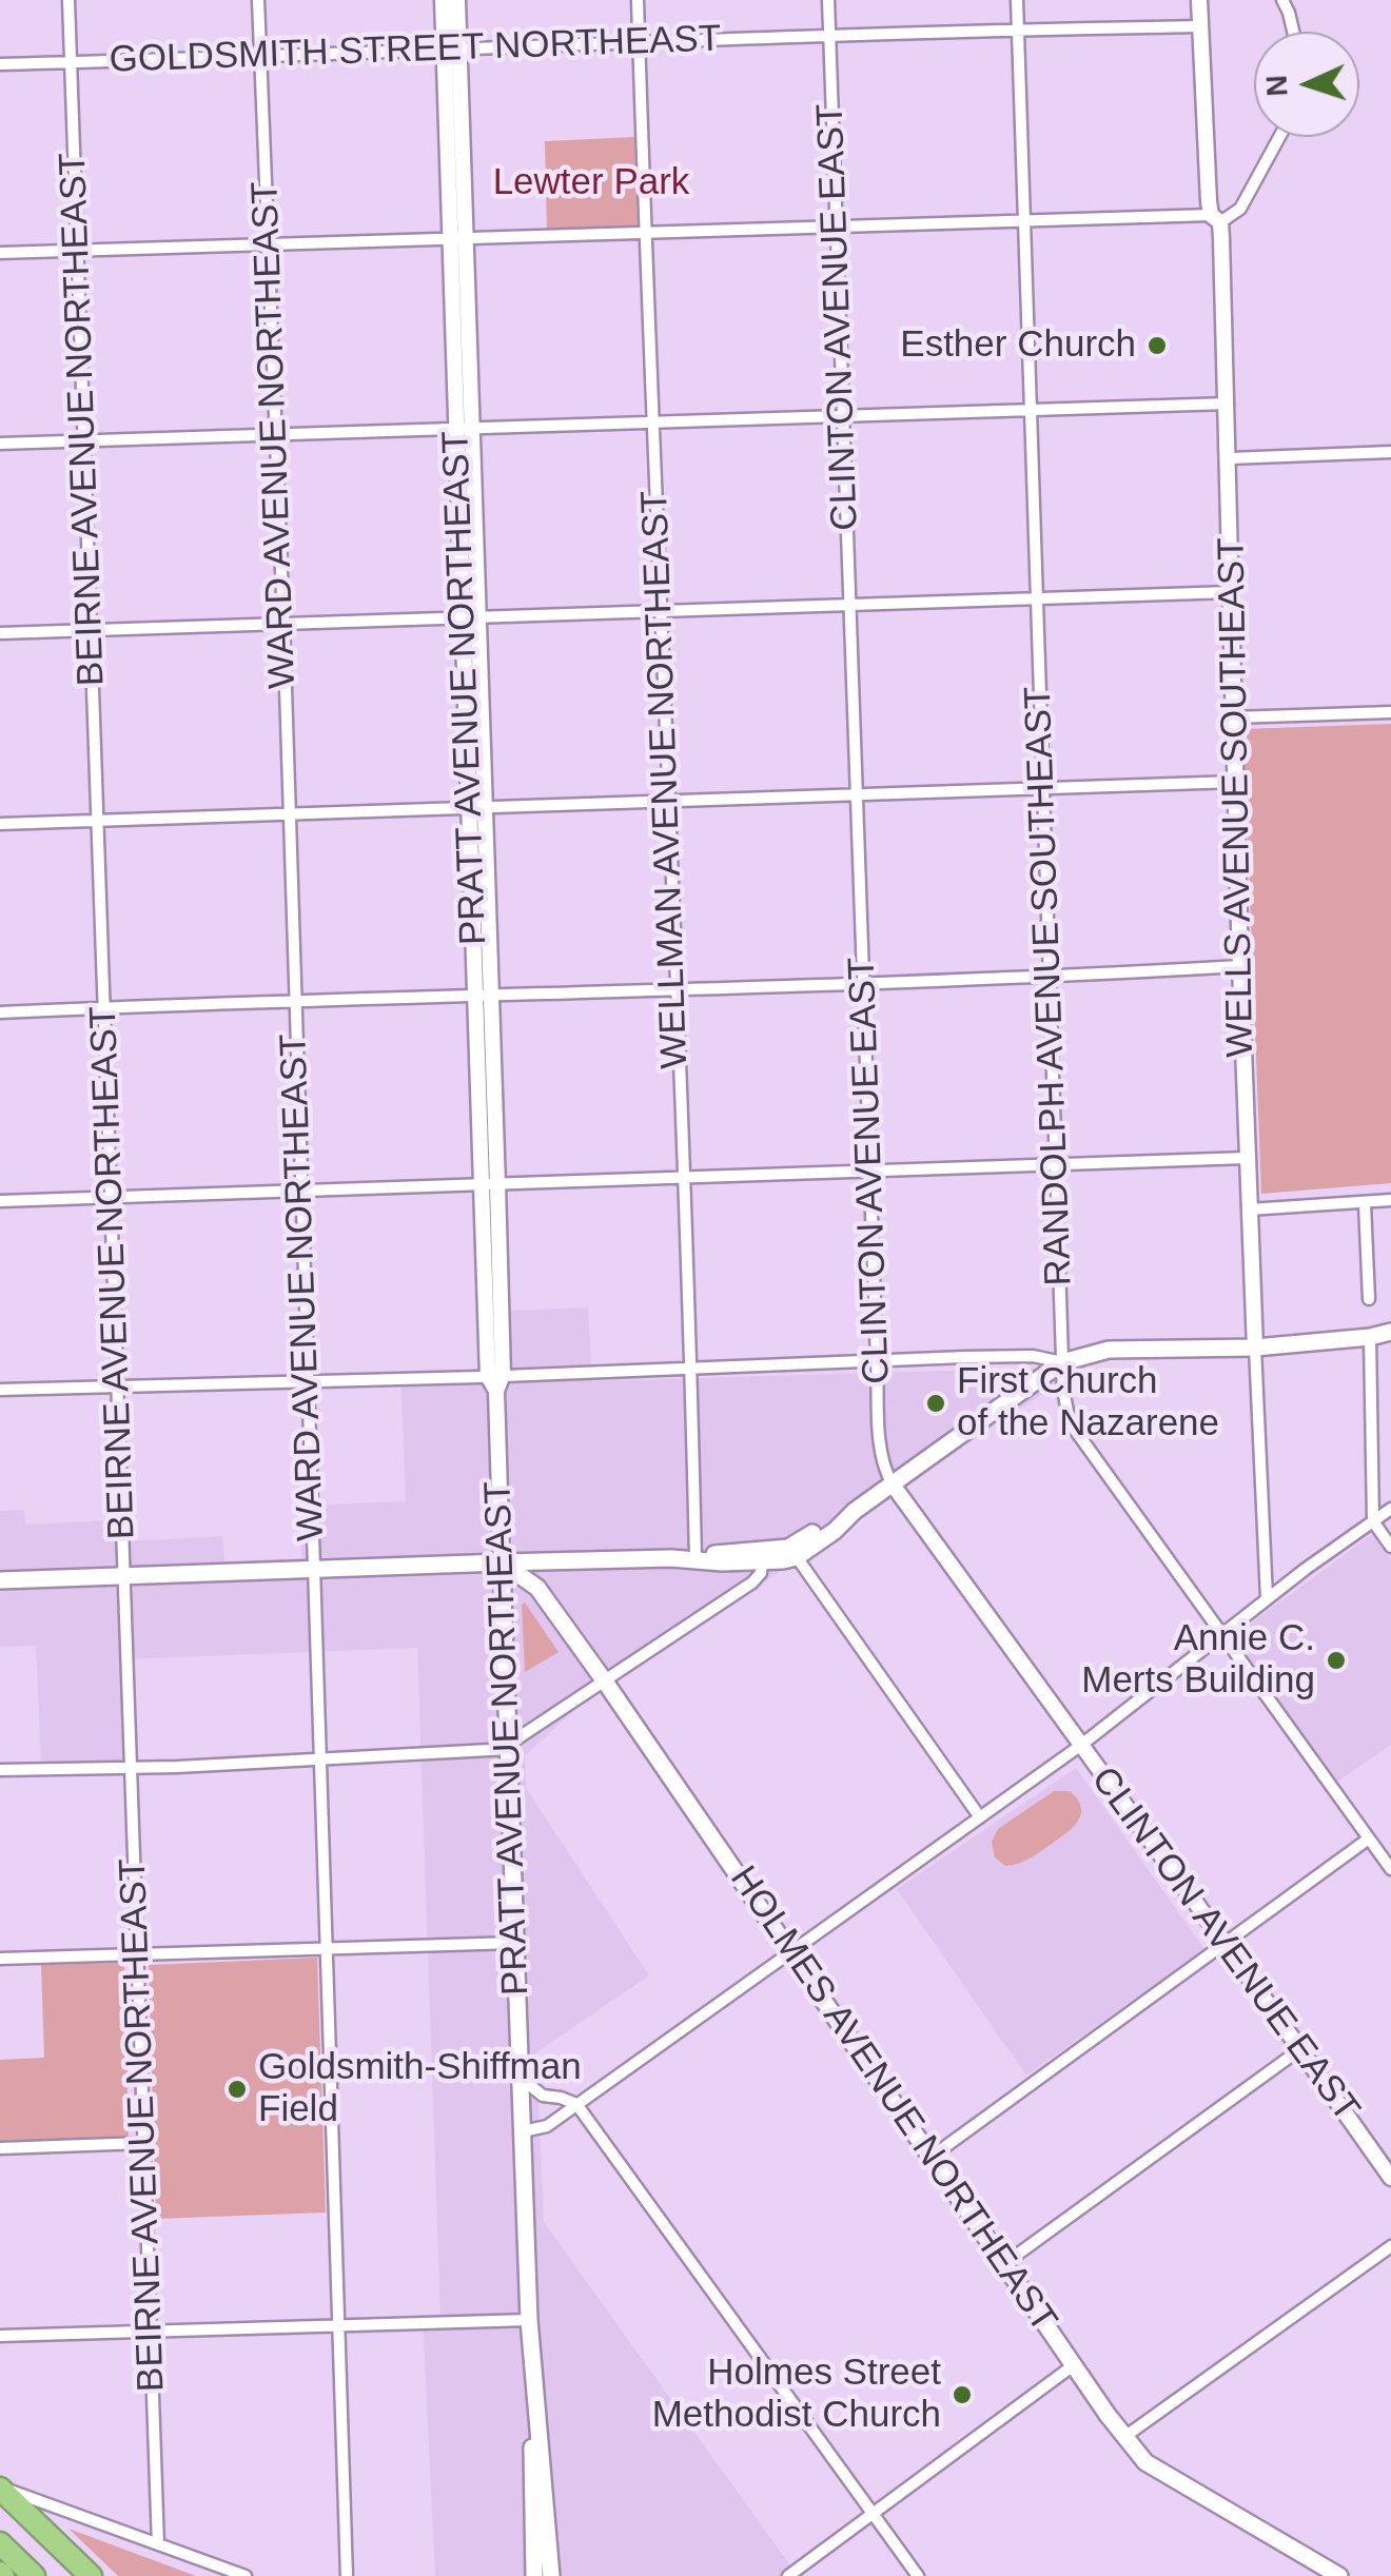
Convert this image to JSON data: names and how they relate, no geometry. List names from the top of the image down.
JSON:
{
  "streets": {
    "main road": ["PRATT AVENUE NORTHEAST", "HOLMES AVENUE NORTHEAST"],
    "street": [
      "GOLDSMITH STREET NORTHEAST",
      "CLINTON AVENUE EAST",
      "BEIRNE AVENUE NORTHEAST",
      "WARD AVENUE NORTHEAST",
      "WELLMAN AVENUE NORTHEAST",
      "WELLS AVENUE SOUTHEAST",
      "RANDOLPH AVENUE SOUTHEAST"
    ]
  },
  "crossings": [
    ["GOLDSMITH STREET NORTHEAST", "CLINTON AVENUE EAST"],
    ["GOLDSMITH STREET NORTHEAST", "BEIRNE AVENUE NORTHEAST"],
    ["GOLDSMITH STREET NORTHEAST", "WARD AVENUE NORTHEAST"],
    ["GOLDSMITH STREET NORTHEAST", "PRATT AVENUE NORTHEAST"],
    ["GOLDSMITH STREET NORTHEAST", "WELLMAN AVENUE NORTHEAST"],
    ["GOLDSMITH STREET NORTHEAST", "WELLS AVENUE SOUTHEAST"],
    ["GOLDSMITH STREET NORTHEAST", "RANDOLPH AVENUE SOUTHEAST"],
    ["PRATT AVENUE NORTHEAST", "HOLMES AVENUE NORTHEAST"]
  ],
  "parks": ["Lewter Park"],
  "places": [
    "Esther Church",
    "First Church of the Nazarene",
    "Annie C. Merts Building",
    "Goldsmith-Shiffman Field",
    "Holmes Street Methodist Church"
  ],
  "north": "left"
}
